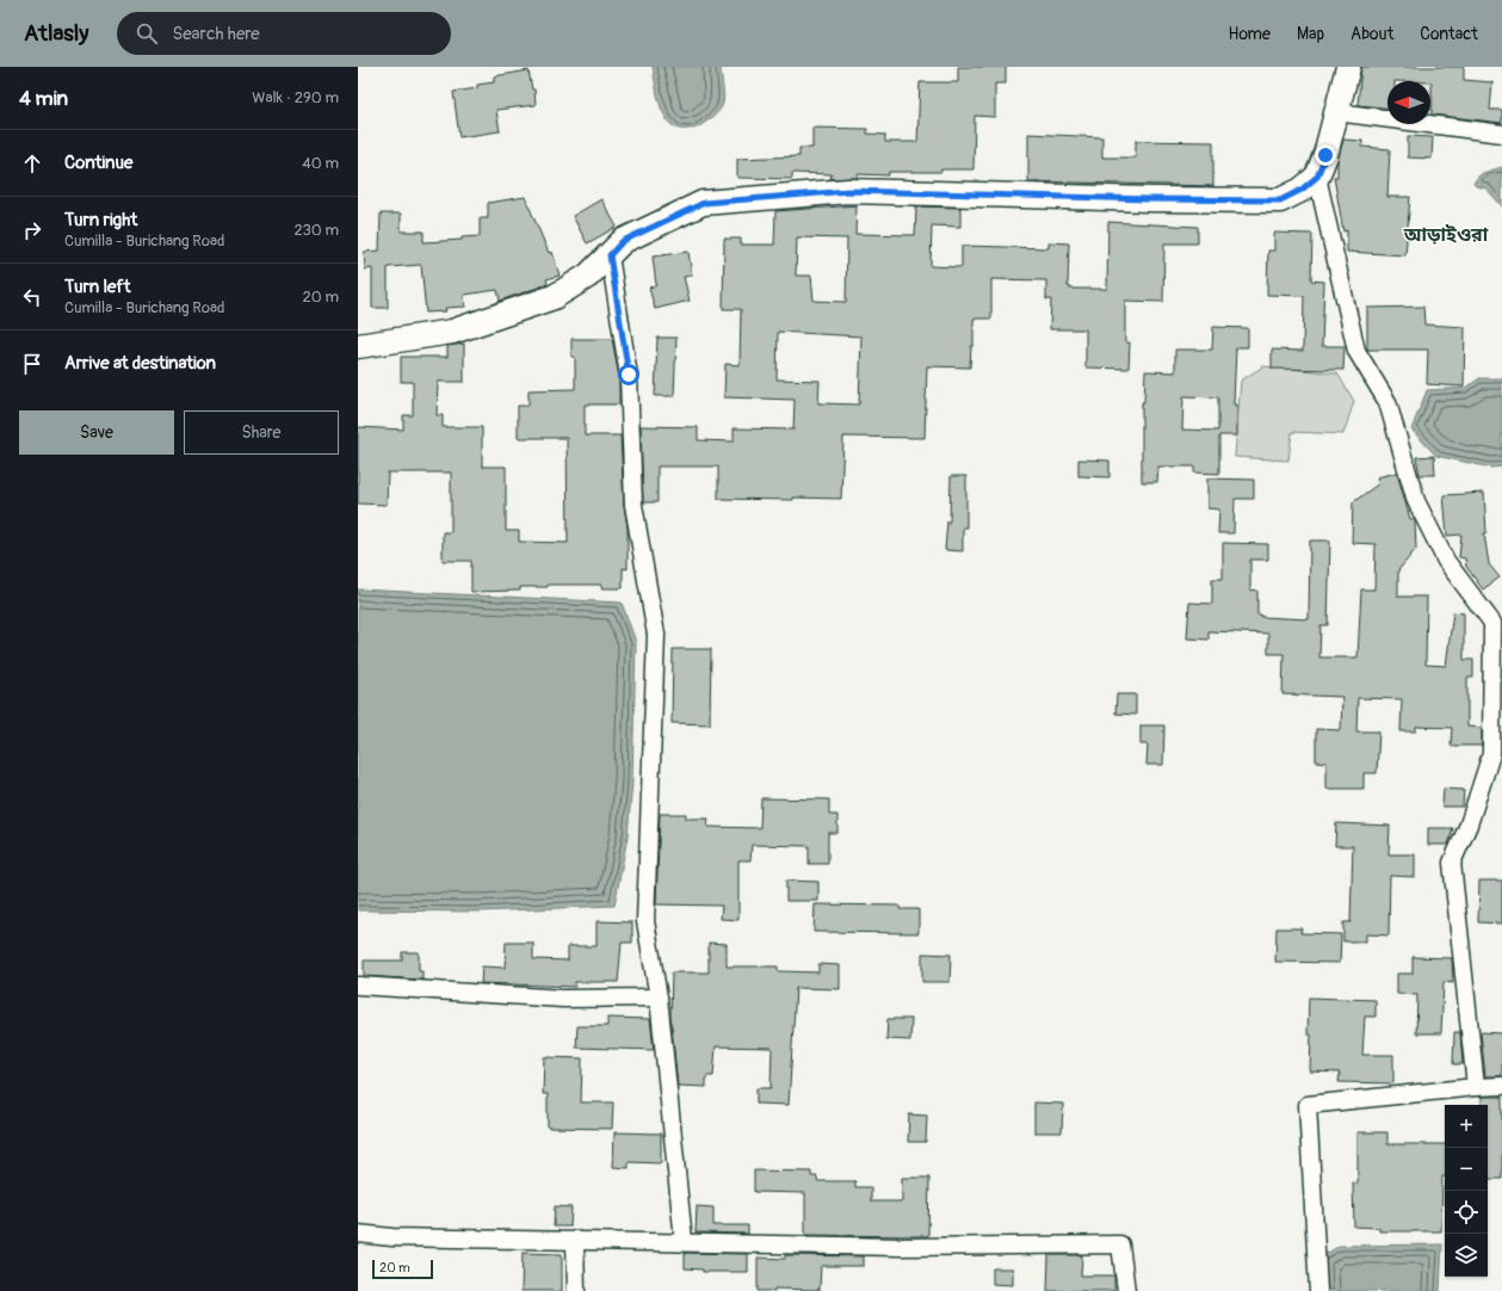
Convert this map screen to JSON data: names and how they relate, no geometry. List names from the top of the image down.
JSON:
{
  "districts": ["আড়াইওরা"],
  "scale_bar": "20 m",
  "north": "left",
  "page": {
    "header": "Atlasly",
    "search": "Search here",
    "nav": [
      "Home",
      "Map",
      "About",
      "Contact"
    ],
    "heading": ["4 min", "Walk · 290 m"],
    "list": [
      ["Continue", "40 m"],
      ["Turn right", "Cumilla - Burichang Road", "230 m"],
      ["Turn left", "Cumilla - Burichang Road", "20 m"],
      "Arrive at destination"
    ],
    "buttons": ["Save", "Share"],
    "map_buttons": ["+", "−"],
    "scale": "20 m"
  }
}
